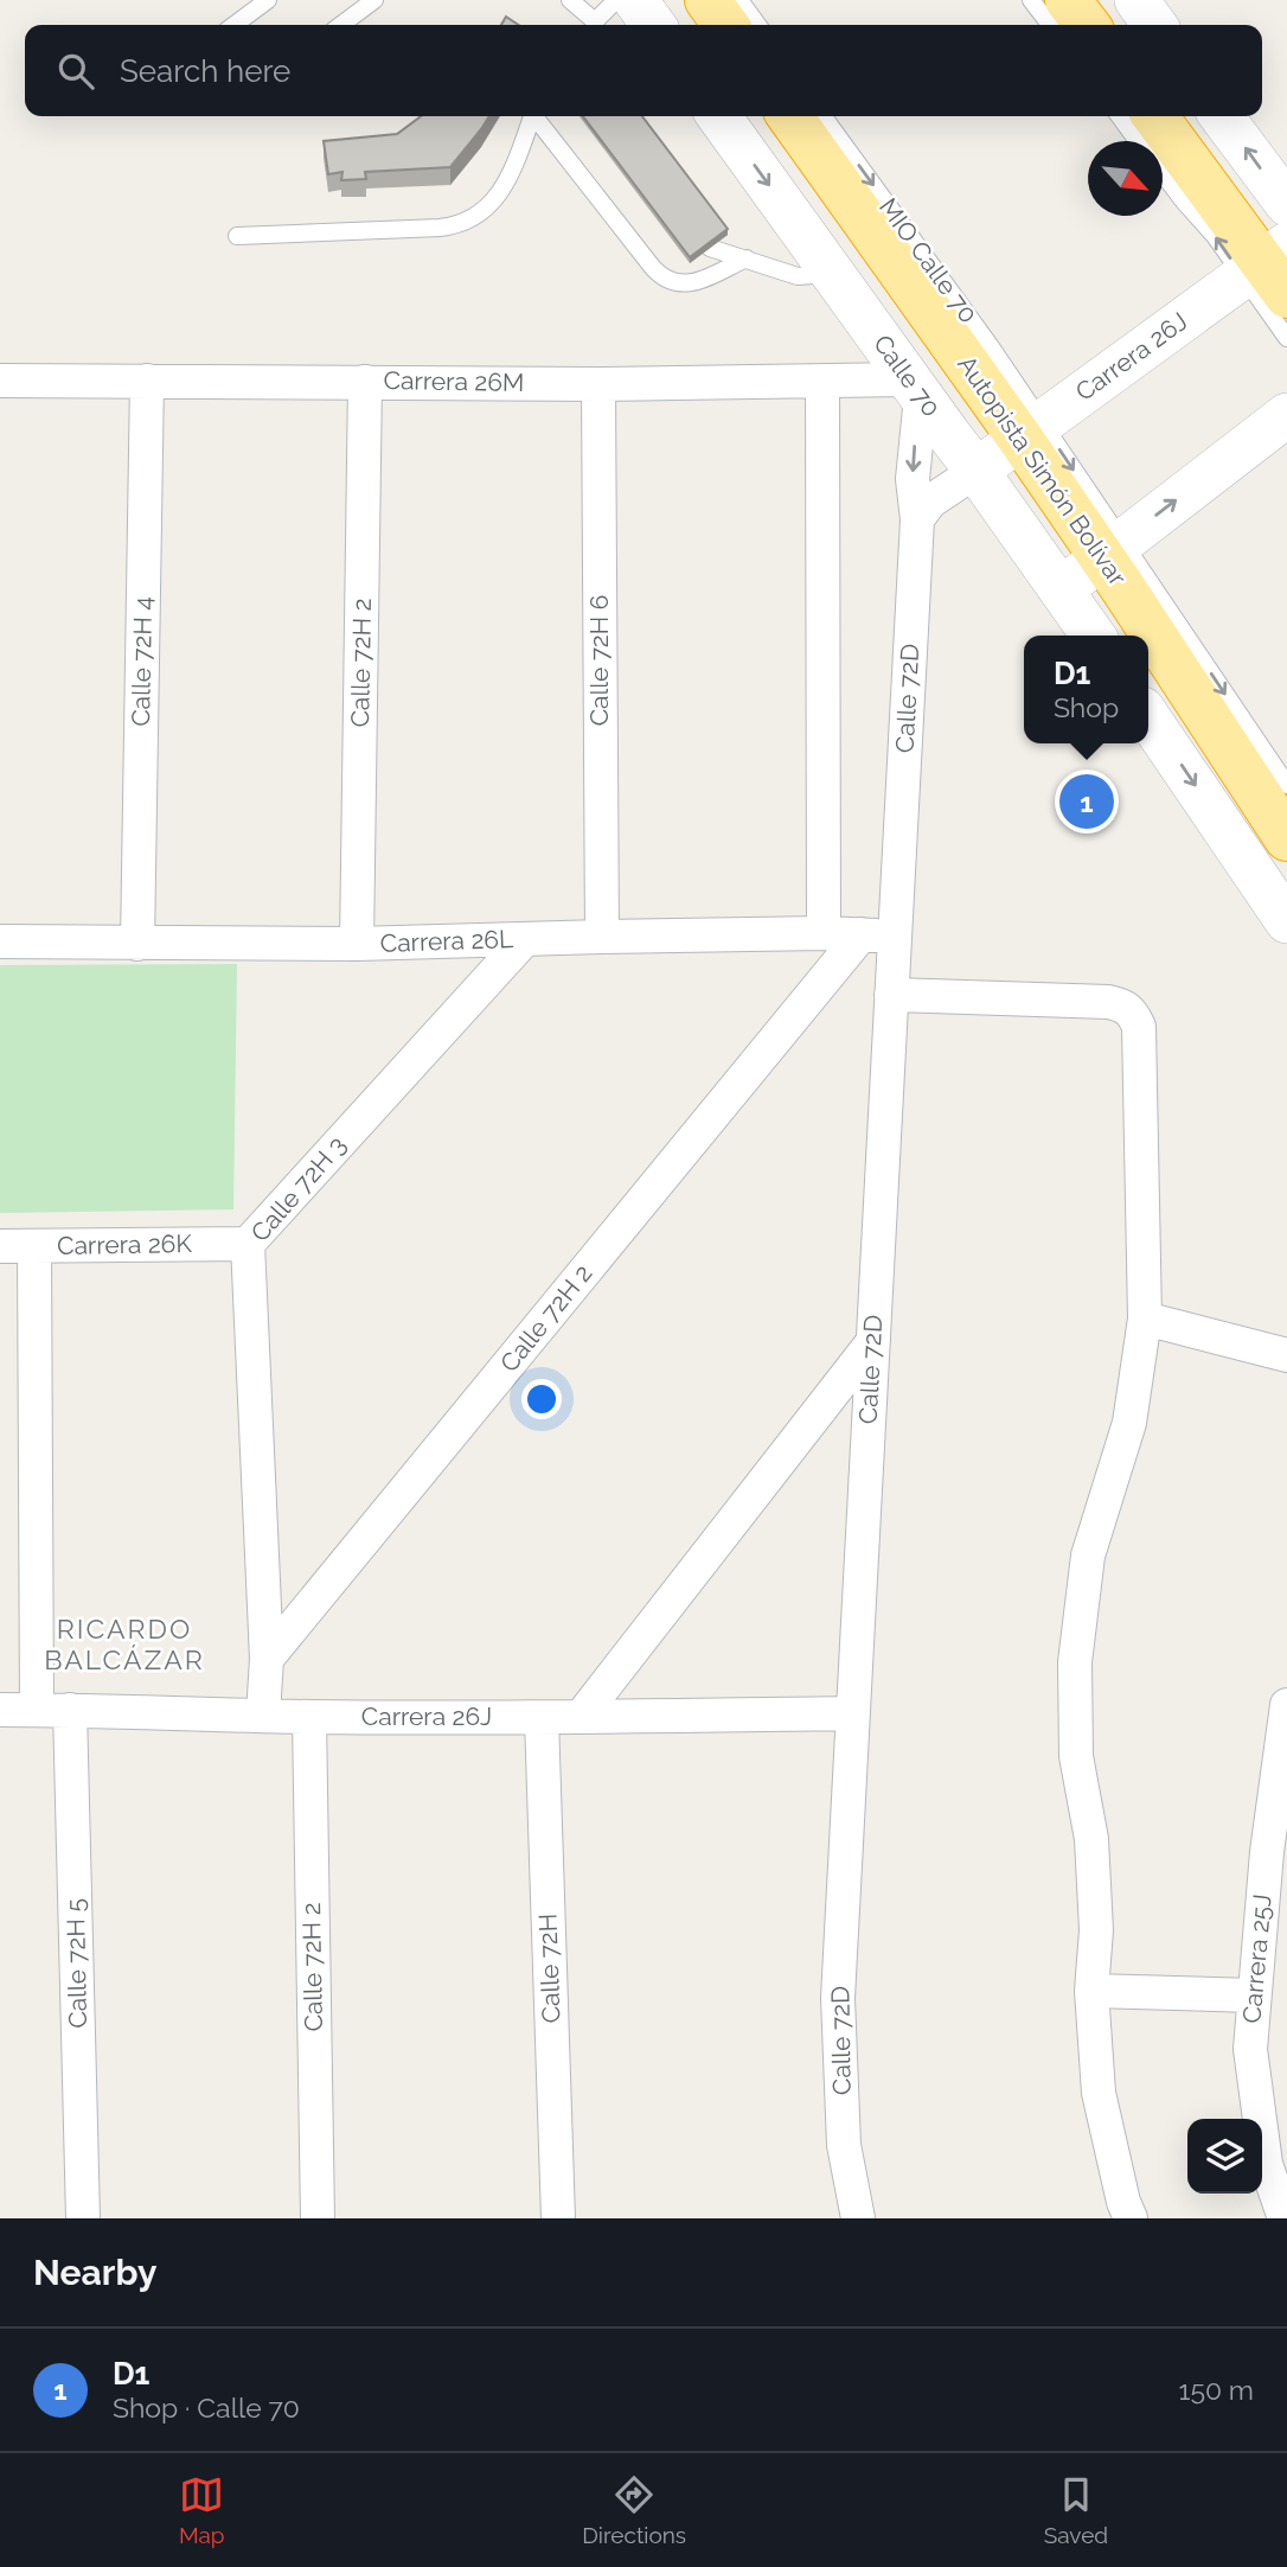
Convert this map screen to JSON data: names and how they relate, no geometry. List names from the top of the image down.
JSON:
{
  "streets": {
    "highway": ["Autopista Simón Bolívar"],
    "street": [
      "Carrera 26J",
      "Calle 70",
      "Carrera 26M",
      "Calle 72H 6",
      "Calle 72H 4",
      "Calle 72H 2",
      "Calle 72D",
      "Carrera 26L",
      "Calle 72H 3",
      "Carrera 26K",
      "Carrera 25J",
      "Calle 72H 5",
      "Calle 72H"
    ],
    "lane": ["MIO Calle 70"]
  },
  "crossings": [
    ["MIO Calle 70", "Carrera 26J"],
    ["MIO Calle 70", "Autopista Simón Bolívar"],
    ["Carrera 26J", "Calle 70"],
    ["Carrera 26J", "Autopista Simón Bolívar"],
    ["Carrera 26J", "Calle 72H 2"],
    ["Carrera 26J", "Calle 72D"],
    ["Carrera 26J", "Calle 72H 5"],
    ["Carrera 26J", "Calle 72H"],
    ["Calle 70", "Carrera 26M"],
    ["Calle 70", "Calle 72D"],
    ["Carrera 26M", "Calle 72H 6"],
    ["Carrera 26M", "Calle 72H 4"],
    ["Carrera 26M", "Calle 72H 2"],
    ["Carrera 26M", "Calle 72D"],
    ["Calle 72H 6", "Carrera 26L"],
    ["Calle 72H 4", "Carrera 26L"],
    ["Calle 72H 2", "Calle 72D"],
    ["Calle 72H 2", "Carrera 26L"],
    ["Calle 72H 2", "Calle 72H 3"],
    ["Calle 72D", "Carrera 26L"],
    ["Carrera 26L", "Calle 72H 3"],
    ["Calle 72H 3", "Carrera 26K"]
  ],
  "one_way": ["MIO Calle 70"],
  "districts": ["RICARDO BALCÁZAR"],
  "north": "bottom right",
  "page": {
    "search": "Search here",
    "popup": ["D1", "Shop"],
    "pins": "1",
    "heading": "Nearby",
    "list": [
      {
        "mark": "1",
        "name": "D1",
        "note": "Shop · Calle 70",
        "value": "150 m"
      }
    ],
    "nav": ["Map", "Directions", "Saved"]
  }
}
